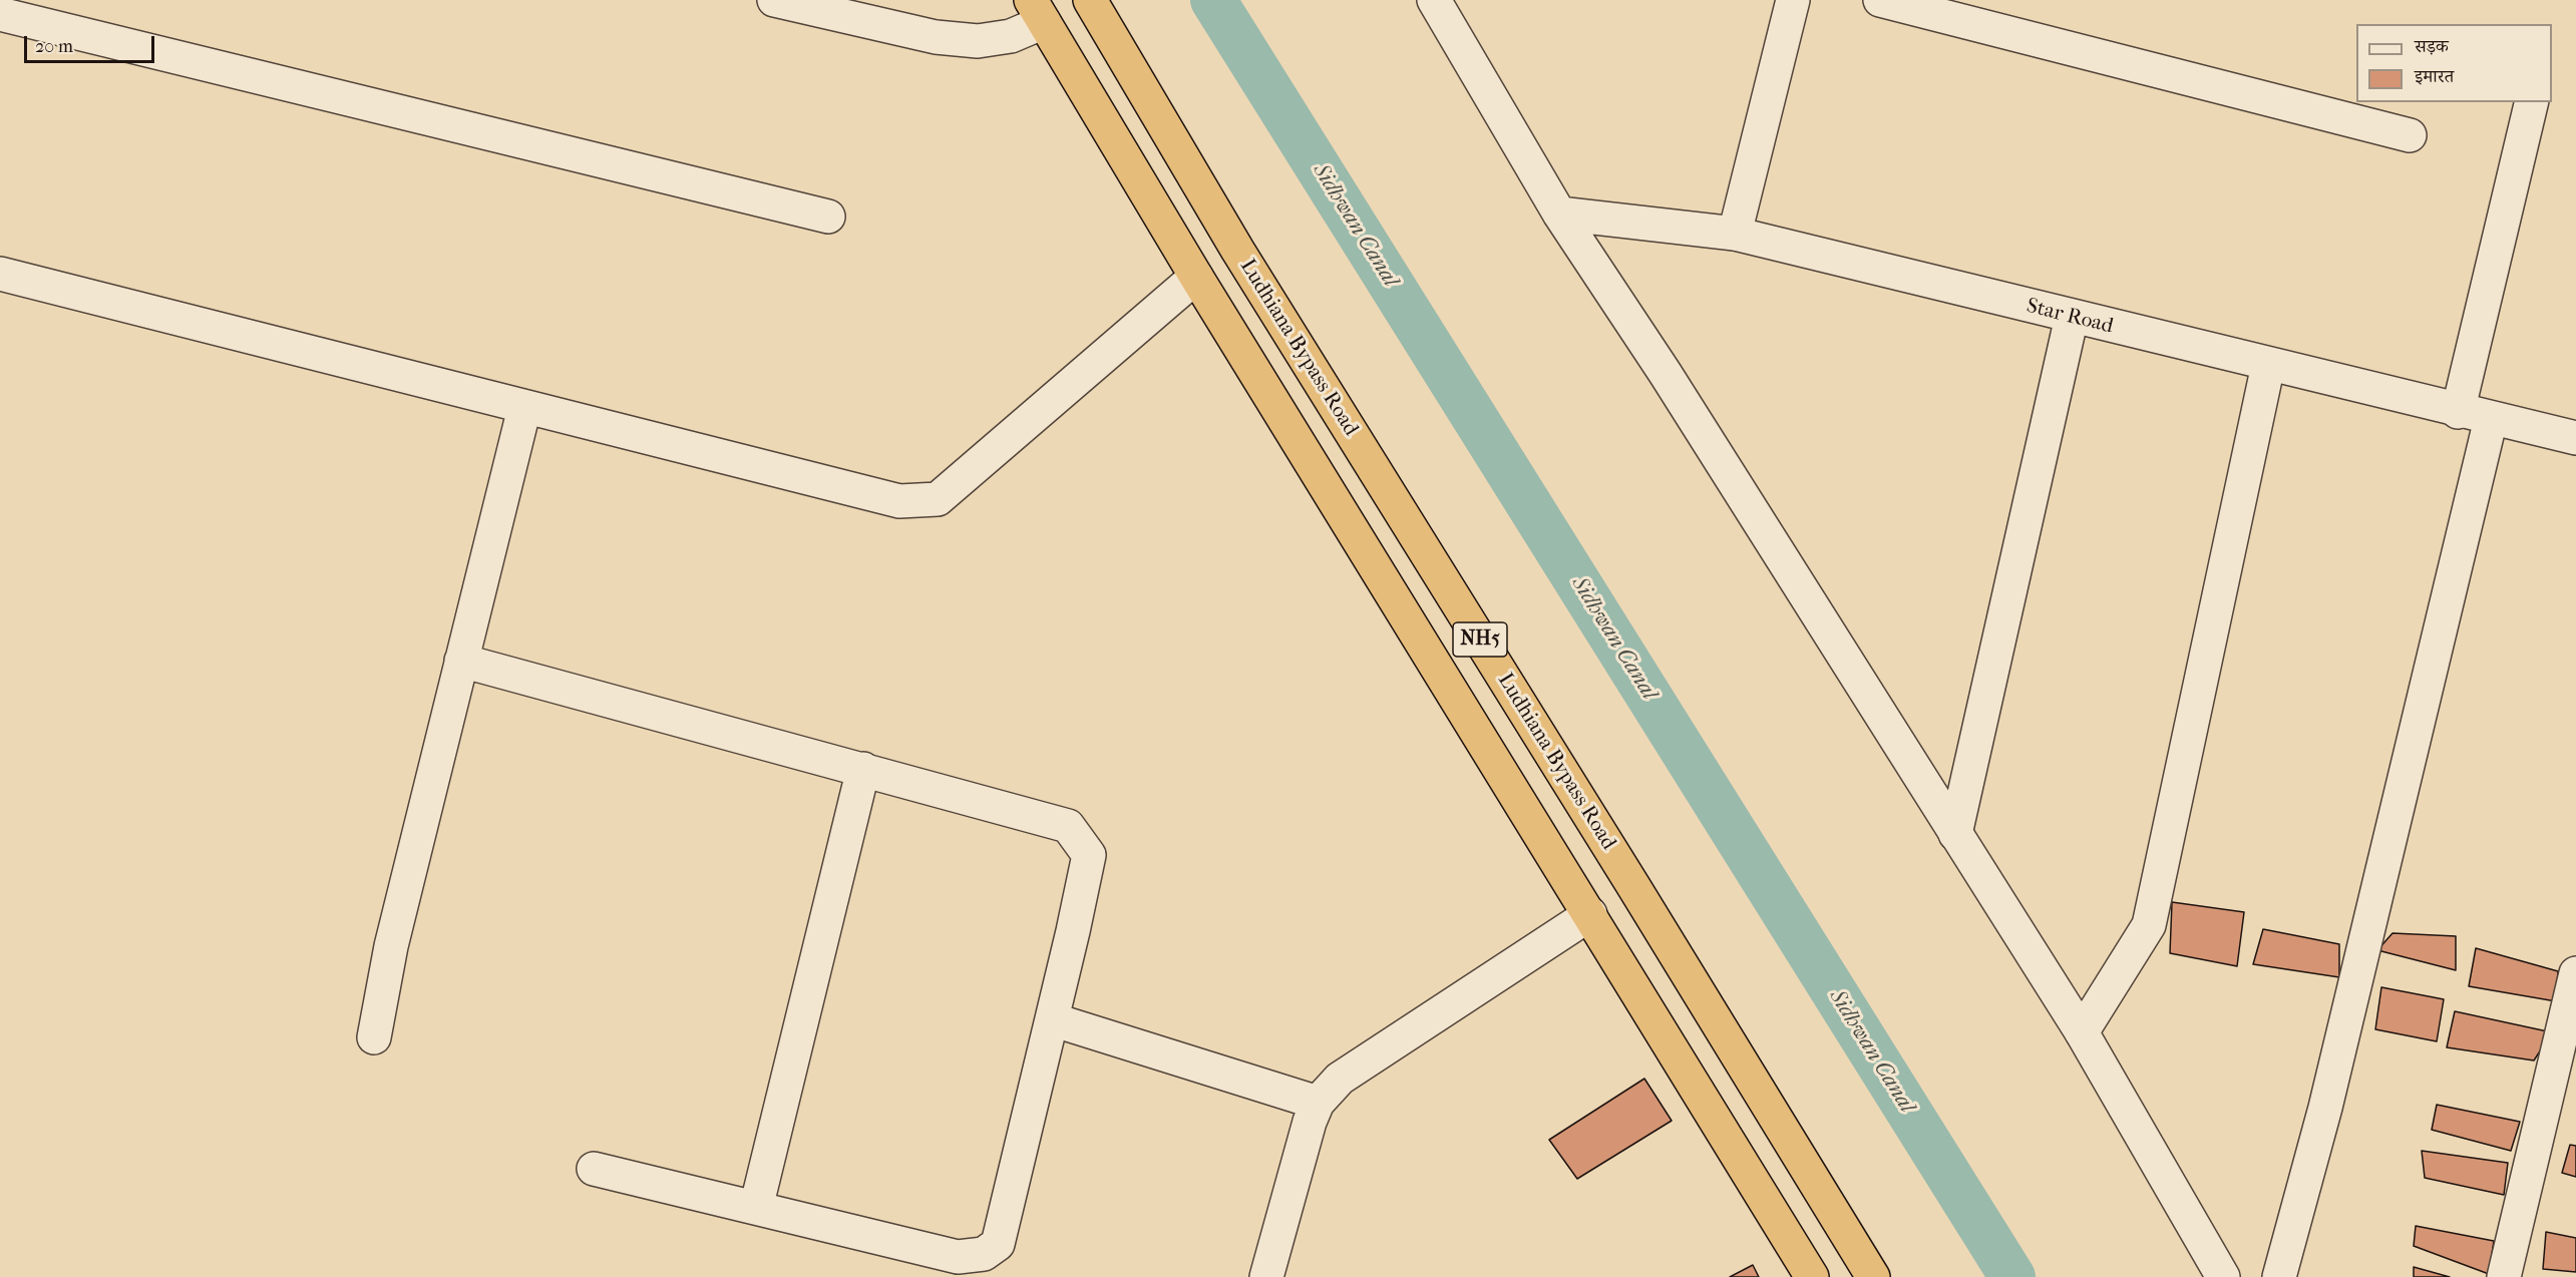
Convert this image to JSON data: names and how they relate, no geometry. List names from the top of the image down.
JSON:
{
  "streets": {
    "highway": ["Ludhiana Bypass Road", "NH5"],
    "street": ["Star Road"]
  },
  "water": ["Sidhwan Canal"],
  "legend": ["सड़क", "इमारत"],
  "scale_bar": "20 m"
}
